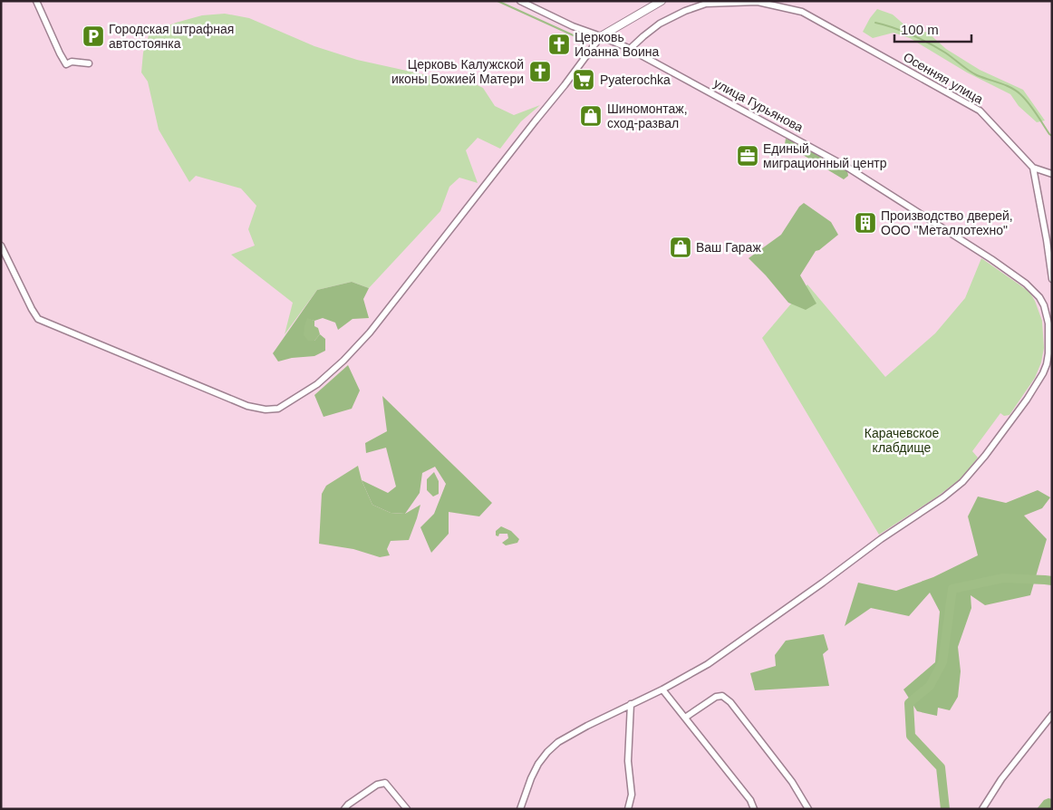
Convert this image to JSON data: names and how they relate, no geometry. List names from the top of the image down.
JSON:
{
  "streets": {
    "street": ["Осенняя улица", "улица Гурьянова"]
  },
  "crossings": [
    ["Осенняя улица", "улица Гурьянова"]
  ],
  "parks": ["Карачевское клабдище"],
  "places": {
    "parking": ["Городская штрафная автостоянка"],
    "church": ["Церковь Иоанна Воина", "Церковь Калужской иконы Божией Матери"],
    "supermarket": ["Pyaterochka"],
    "shop": ["Шиномонтаж, сход-развал", "Ваш Гараж"],
    "office": ["Единый миграционный центр"],
    "building": ["Производство дверей, ООО \"Металлотехно\""]
  },
  "scale_bar": "100 m"
}
